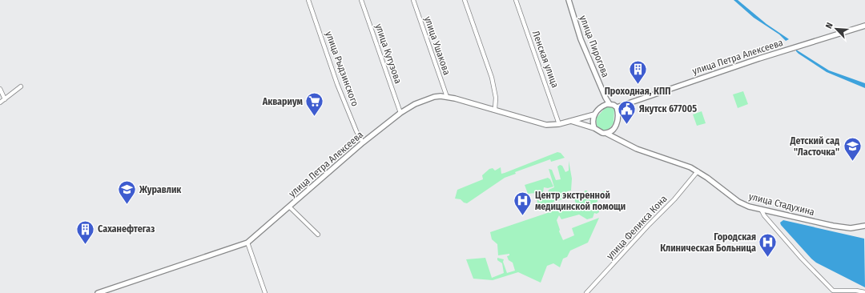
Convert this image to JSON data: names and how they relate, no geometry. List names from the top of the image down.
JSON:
{
  "streets": {
    "street": [
      "улица Ушакова",
      "улица Пирогова",
      "улица Кутузова",
      "улица Петра Алексеева",
      "Ленская улица",
      "улица Рыдзинского",
      "улица Стадухина",
      "улица Феликса Кона"
    ]
  },
  "crossings": [
    ["улица Ушакова", "улица Петра Алексеева"],
    ["улица Пирогова", "улица Петра Алексеева"],
    ["улица Пирогова", "улица Стадухина"],
    ["улица Кутузова", "улица Петра Алексеева"],
    ["улица Петра Алексеева", "Ленская улица"],
    ["улица Петра Алексеева", "улица Рыдзинского"],
    ["улица Петра Алексеева", "улица Стадухина"],
    ["улица Стадухина", "улица Феликса Кона"]
  ],
  "places": {
    "building": ["Проходная, КПП", "Саханефтегаз"],
    "supermarket": ["Аквариум"],
    "public building": ["Якутск 677005"],
    "school or university": ["Детский сад \"Ласточка\"", "Журавлик"],
    "hospital": ["Центр экстренной медицинской помощи", "Городская Клиническая Больница"]
  },
  "north": "top left"
}
